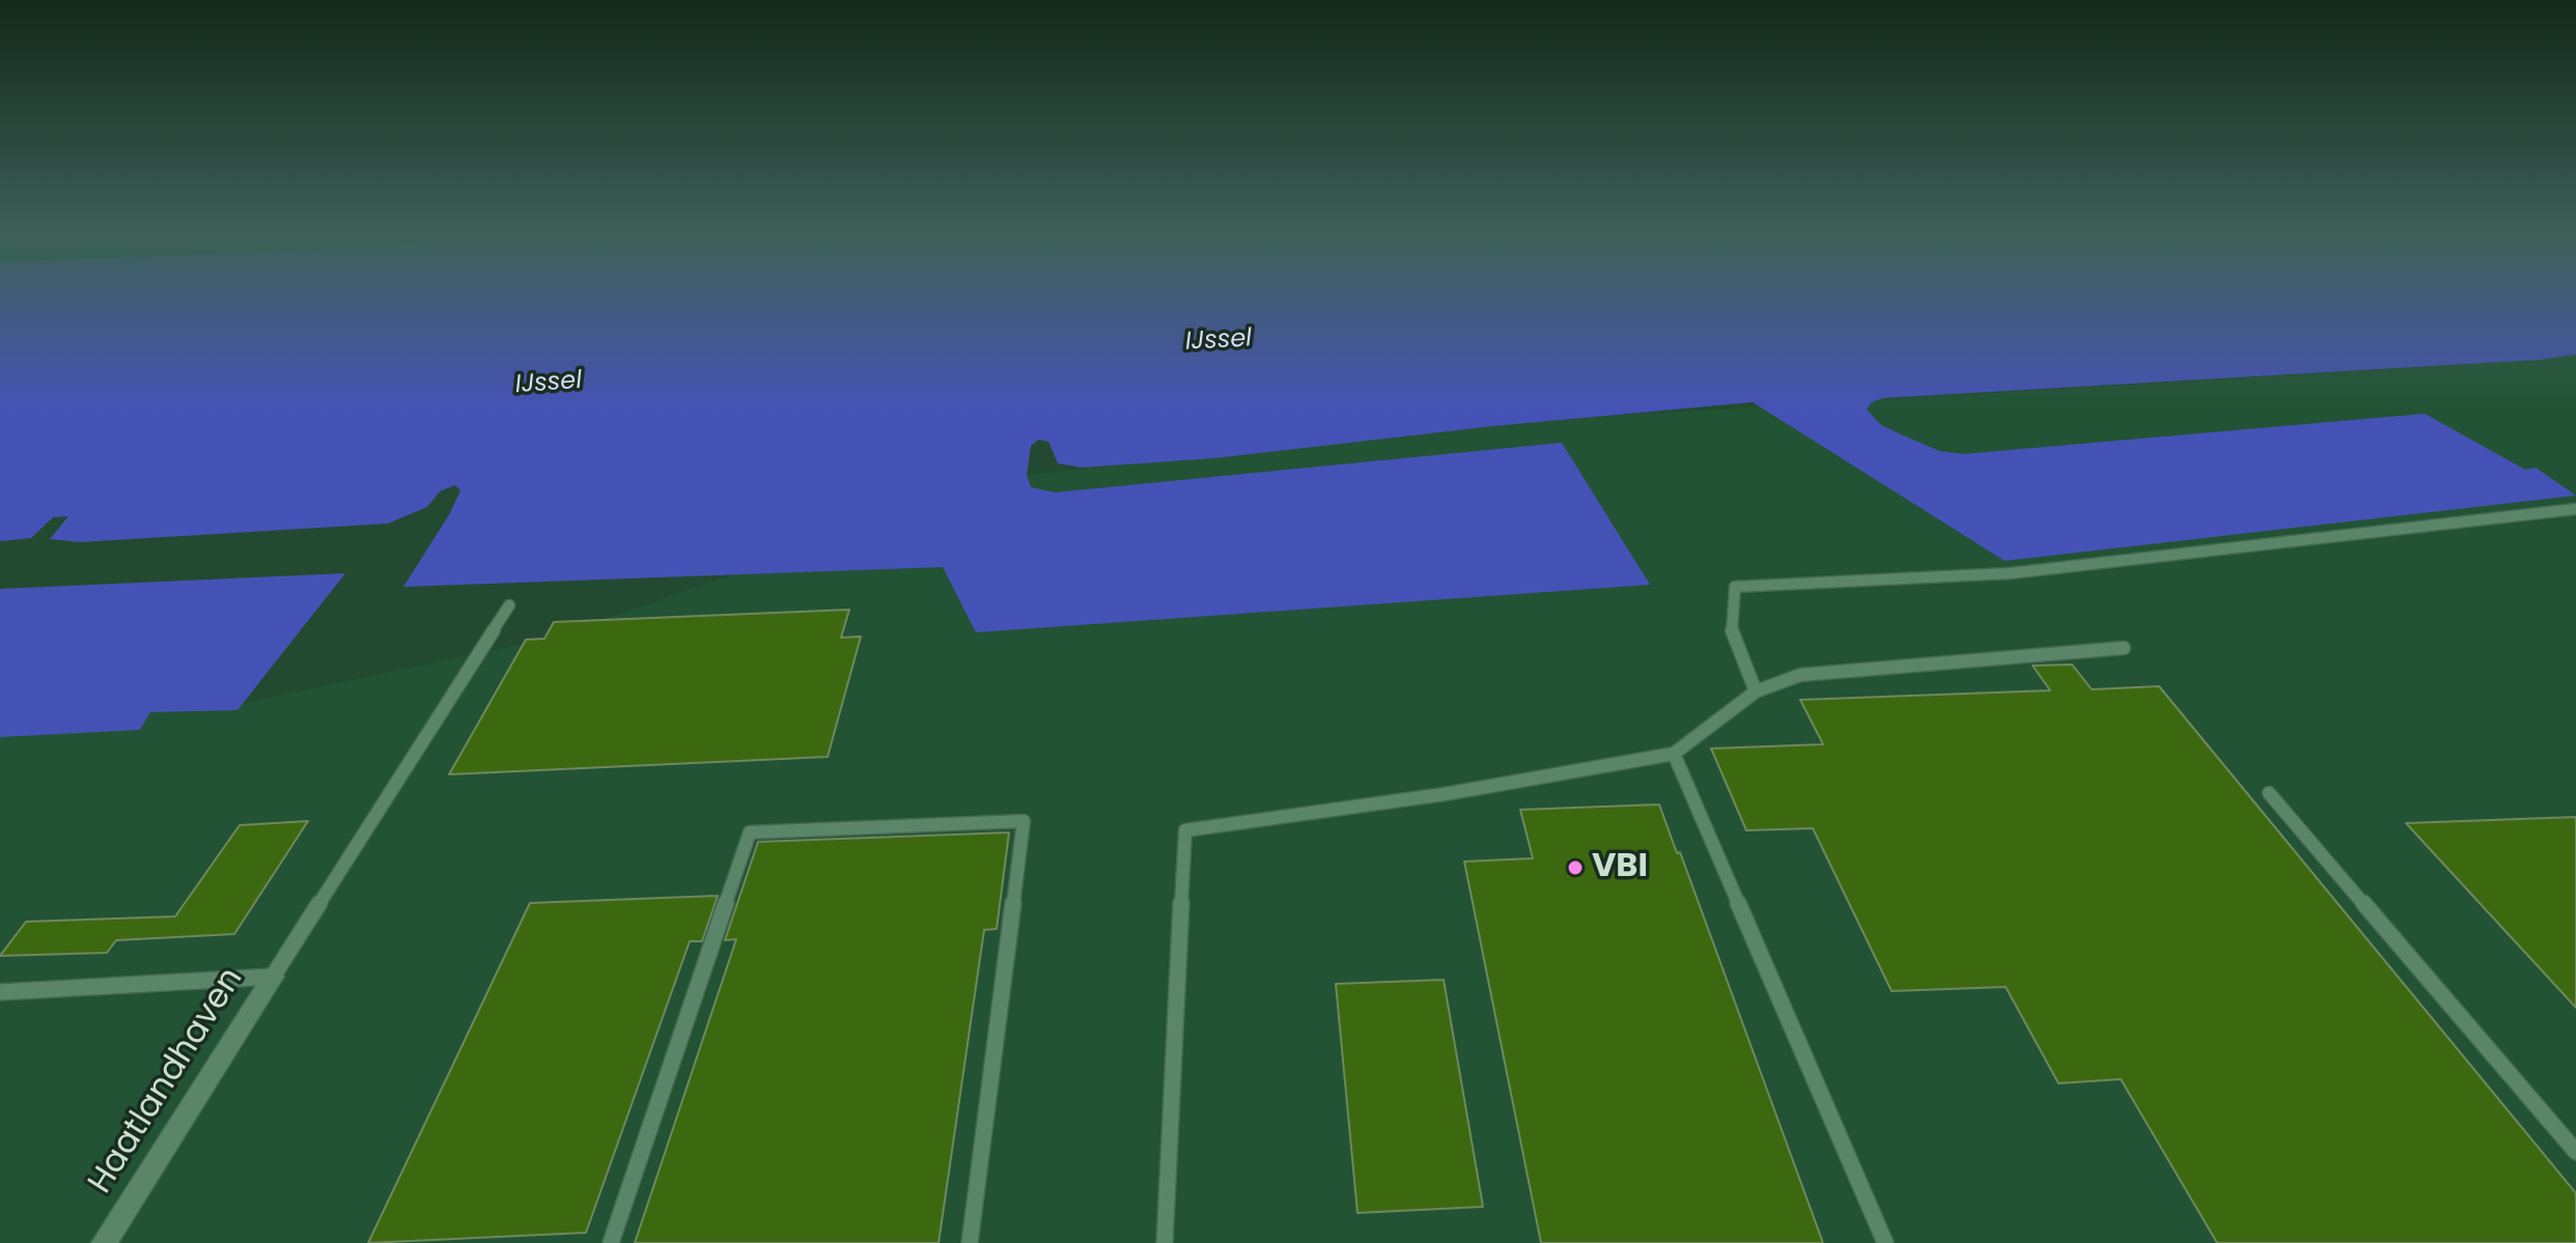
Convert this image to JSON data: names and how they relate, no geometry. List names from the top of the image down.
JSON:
{
  "streets": {
    "street": ["Haatlandhaven"]
  },
  "water": ["IJssel"],
  "places": ["VBI"]
}
